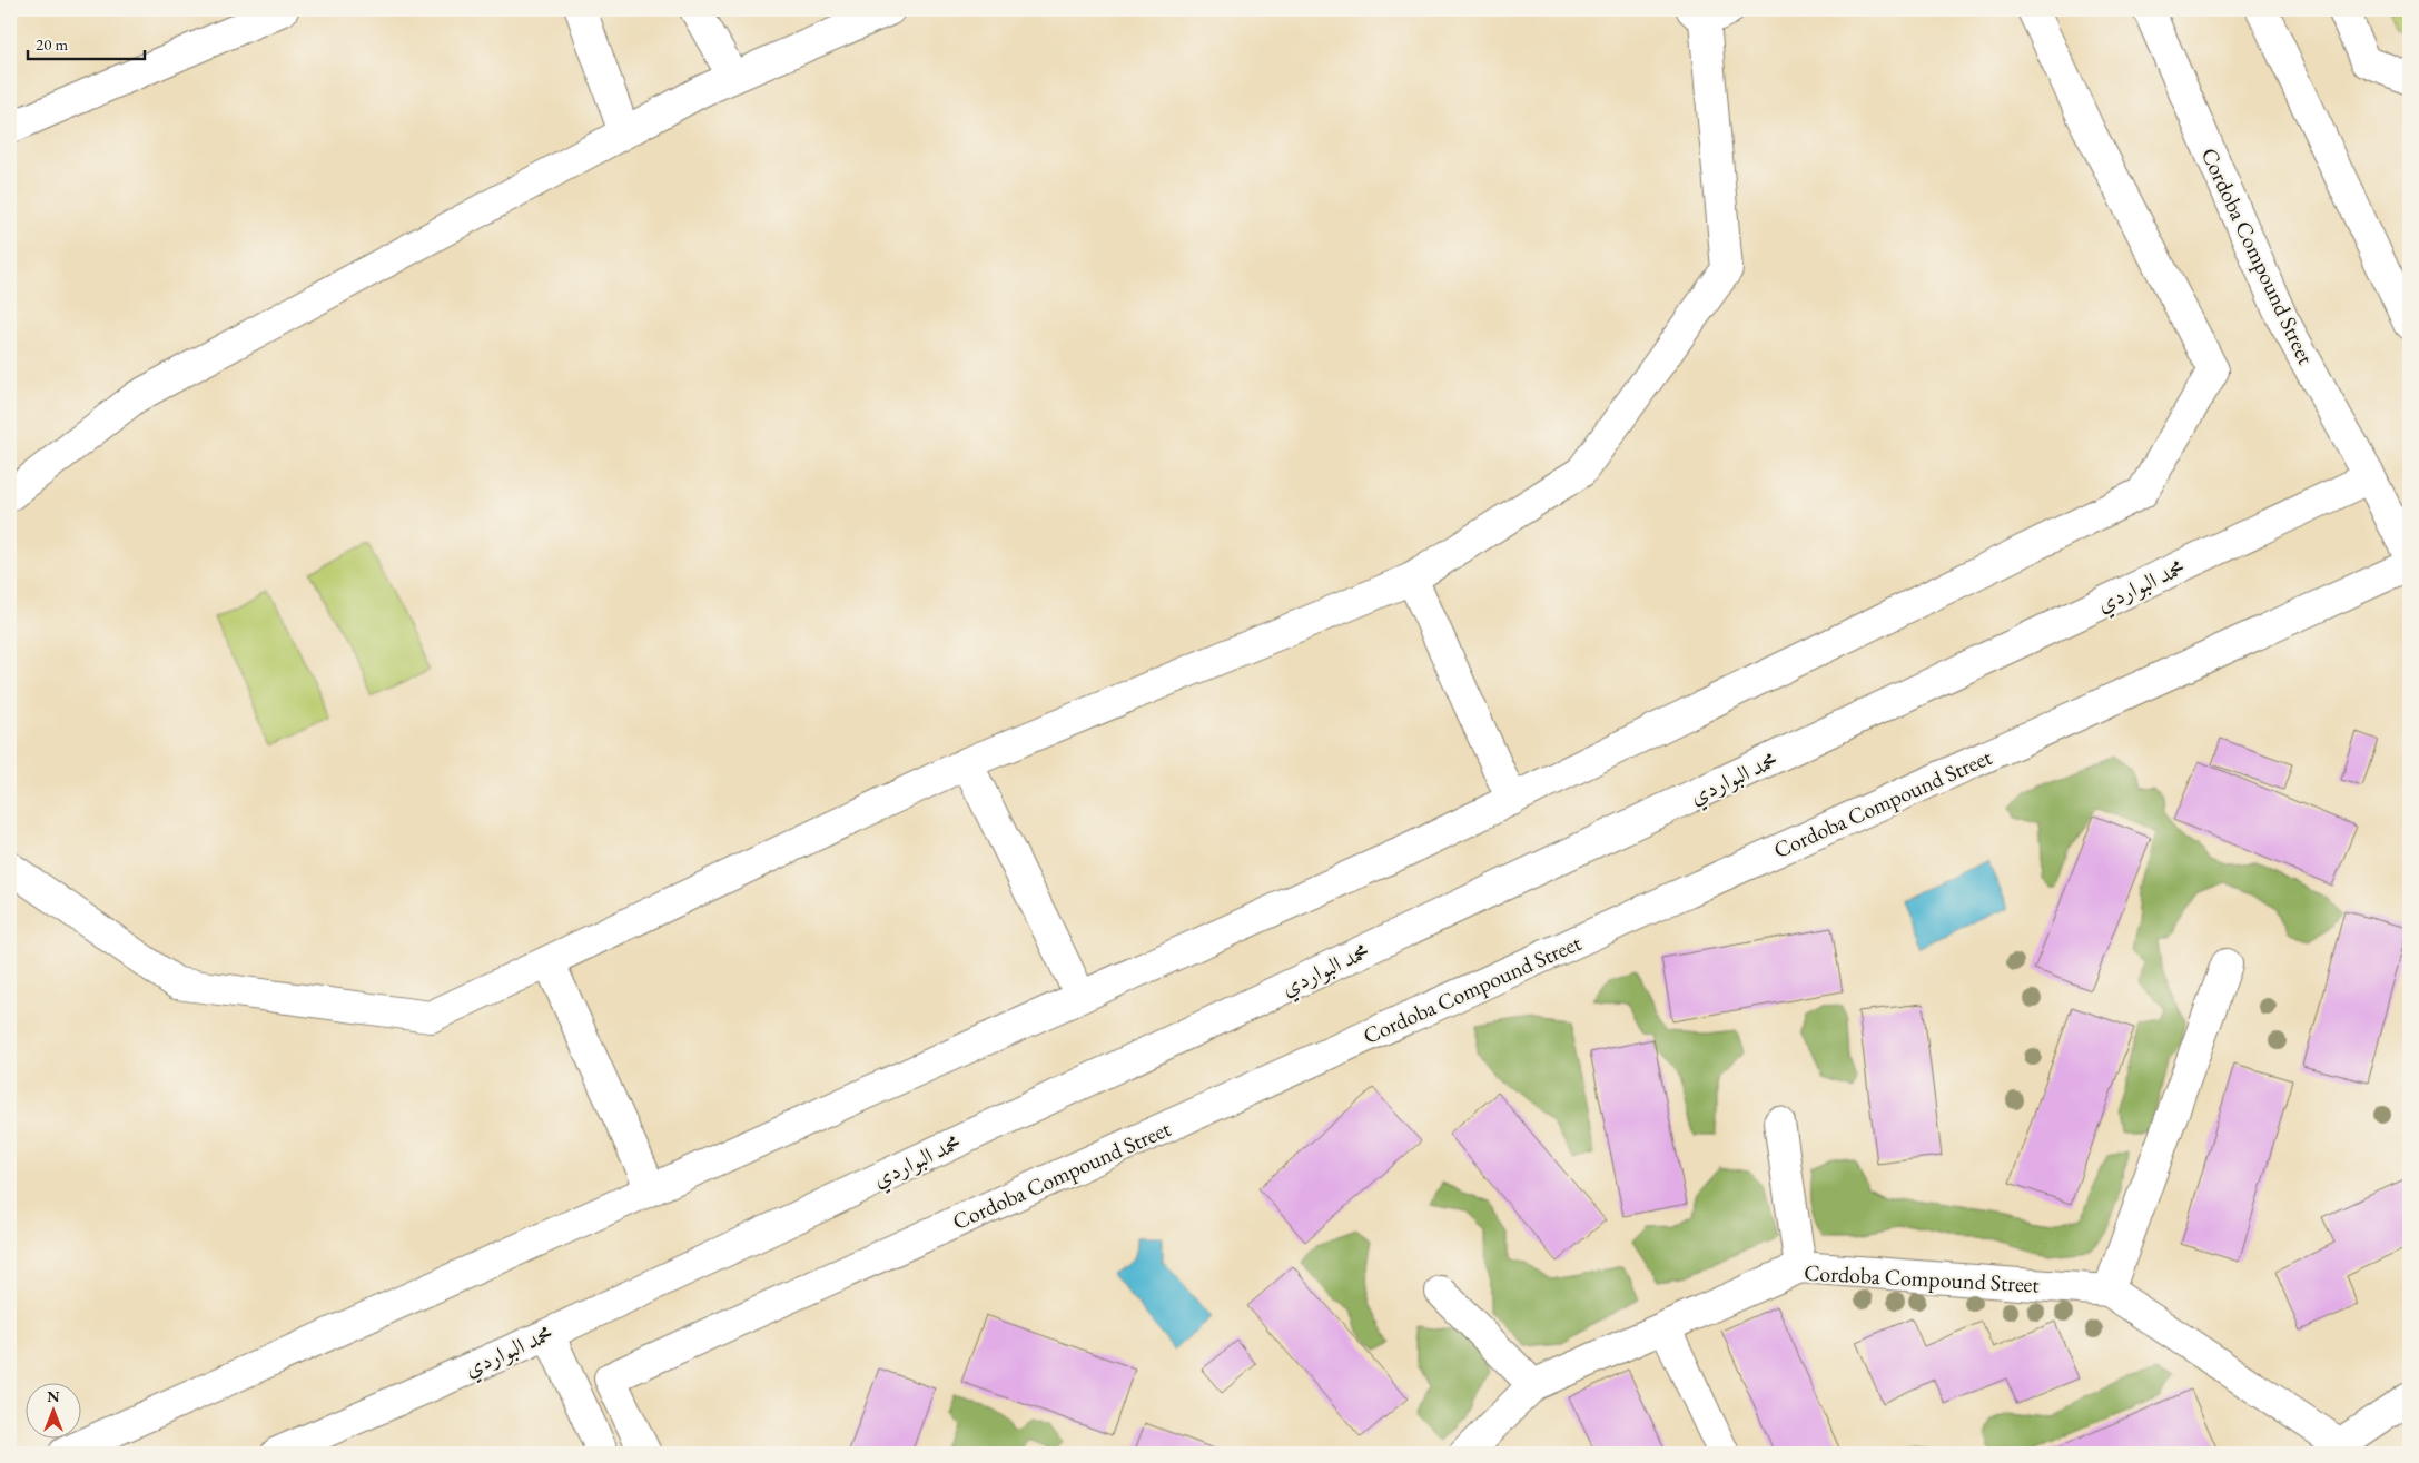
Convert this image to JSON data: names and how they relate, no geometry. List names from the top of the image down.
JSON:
{
  "streets": {
    "street": ["Cordoba Compound Street", "محمد البواردي"]
  },
  "crossings": [
    ["Cordoba Compound Street", "محمد البواردي"]
  ],
  "scale_bar": "20 m",
  "north": "top"
}
